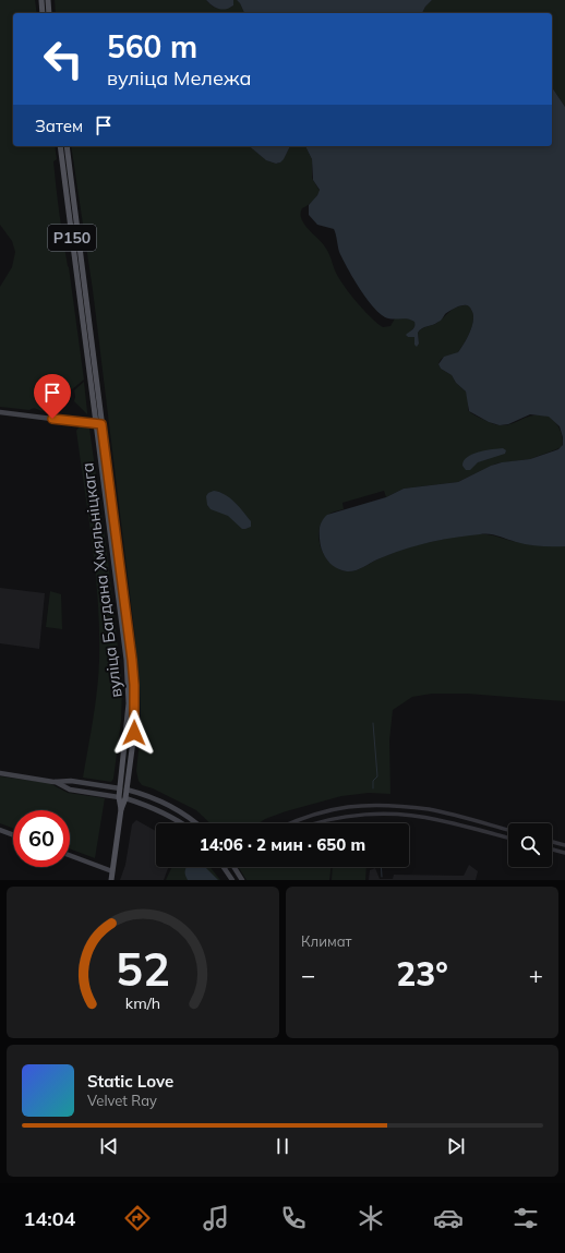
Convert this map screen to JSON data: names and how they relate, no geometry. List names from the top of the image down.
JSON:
{
  "streets": {
    "main road": ["Р150", "вуліца Багдана Хмяльніцкага"]
  },
  "crossings": [
    ["Р150", "вуліца Багдана Хмяльніцкага"]
  ],
  "page": {
    "turn": ["560 m", "вуліца Мележа"],
    "then": "Затем",
    "limit": "60",
    "trip": "14:06 · 2 мин · 650 m",
    "tile": "Климат",
    "heat": ["−", "23°", "+"],
    "song": ["Static Love", "Velvet Ray"],
    "tabs": "14:04",
    "gauge": ["52", "km/h"]
  }
}
